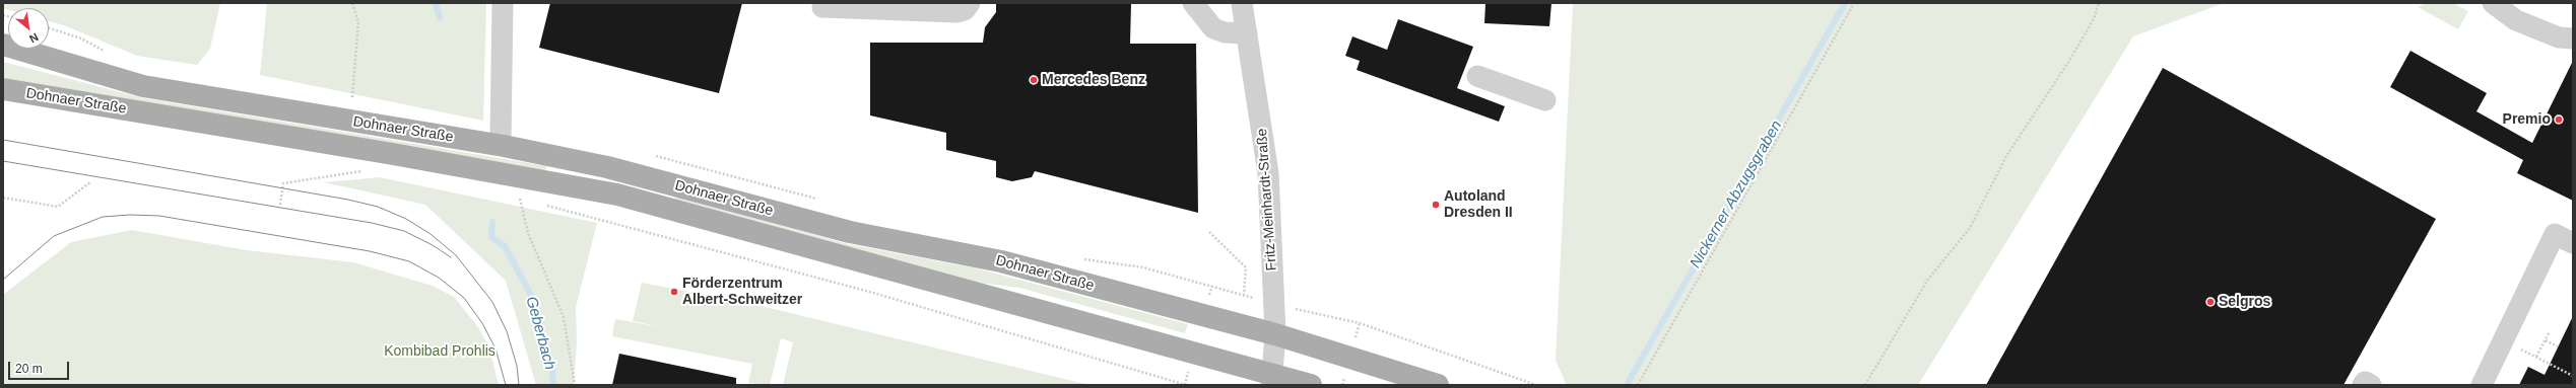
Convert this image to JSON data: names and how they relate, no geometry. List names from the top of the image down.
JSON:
{
  "streets": {
    "main road": ["Dohnaer Straße"],
    "street": ["Fritz-Meinhardt-Straße"]
  },
  "crossings": [
    ["Dohnaer Straße", "Fritz-Meinhardt-Straße"]
  ],
  "water": ["Nickerner Abzugsgraben", "Geberbach"],
  "parks": ["Kombibad Prohlis"],
  "places": [
    "Mercedes Benz",
    "Premio",
    "Autoland Dresden II",
    "Förderzentrum Albert-Schweitzer",
    "Selgros"
  ],
  "scale_bar": "20 m",
  "north": "bottom right"
}
